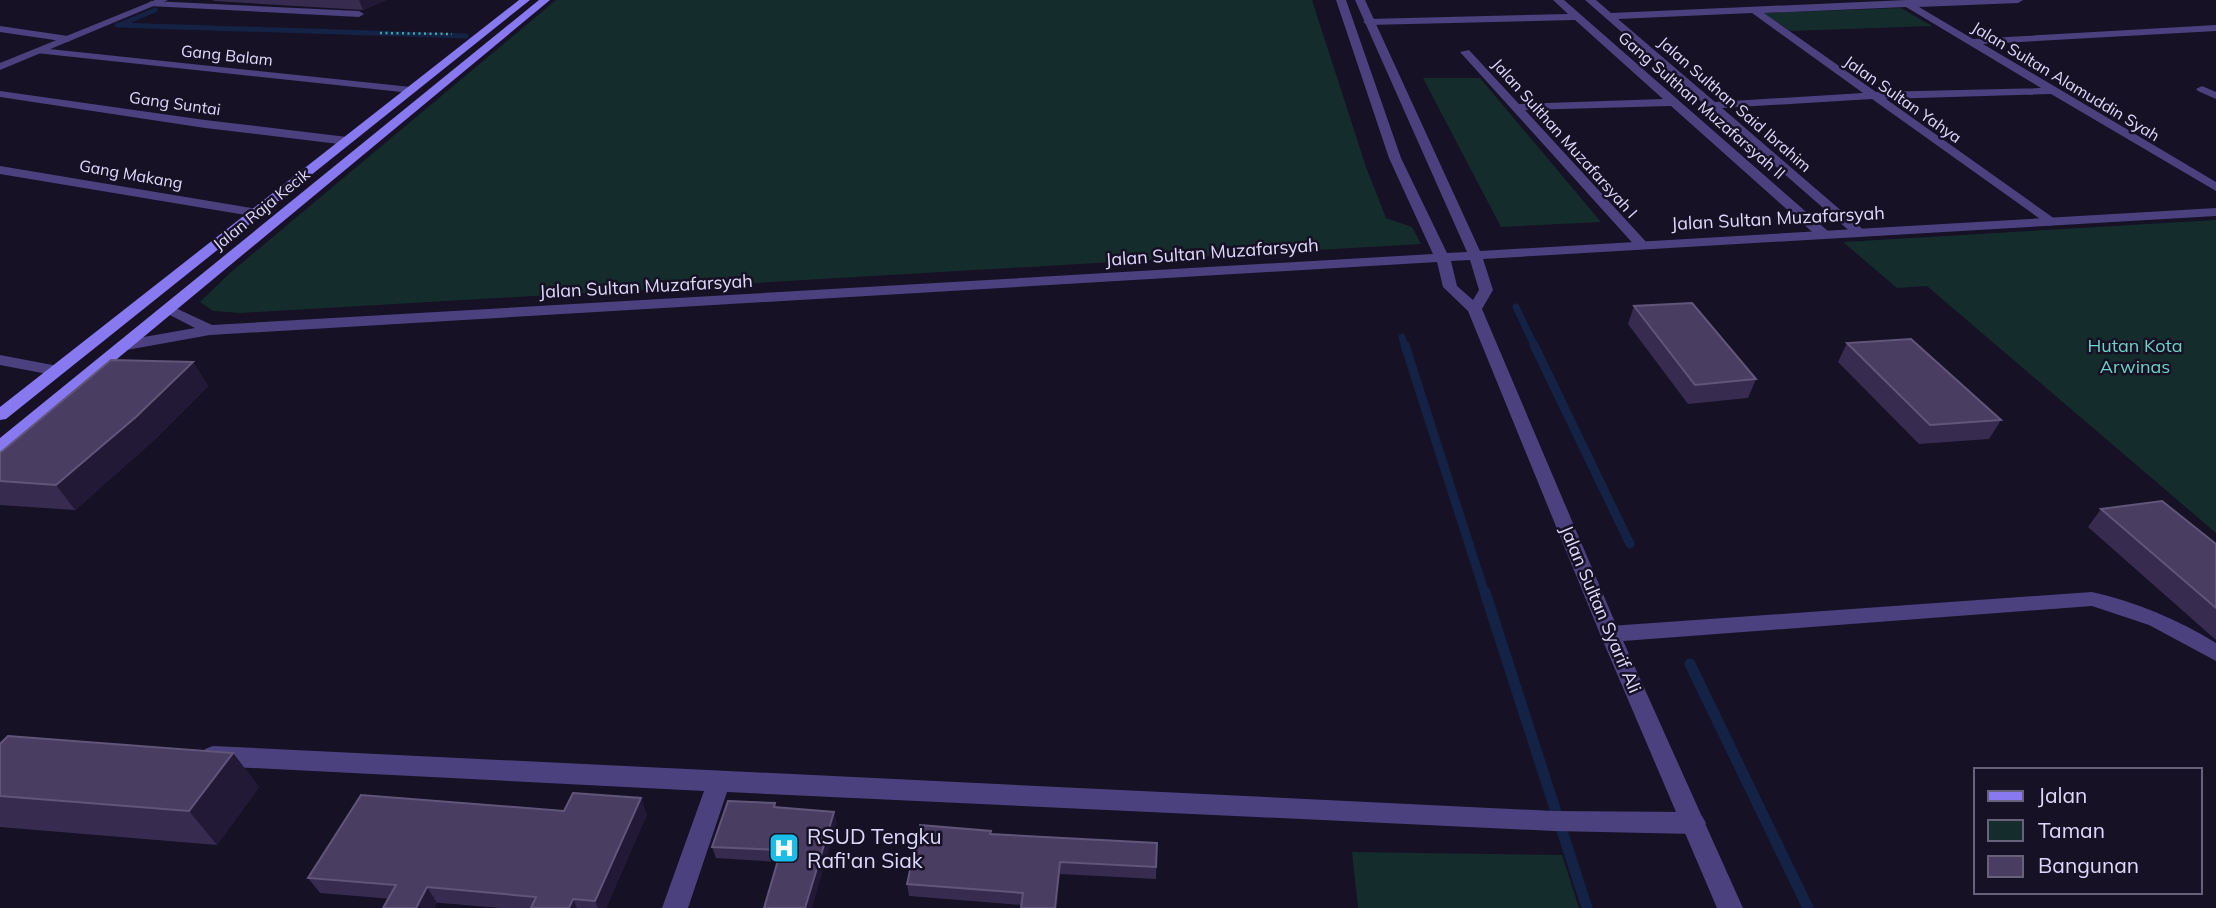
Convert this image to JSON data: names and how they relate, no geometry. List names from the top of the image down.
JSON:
{
  "streets": {
    "main road": ["Jalan Raja Kecik"],
    "street": [
      "Gang Balam",
      "Jalan Sultan Alamuddin Syah",
      "Jalan Sultan Yahya",
      "Gang Suntai",
      "Jalan Sulthan Said Ibrahim",
      "Gang Sulthan Muzafarsyah II",
      "Jalan Sulthan Muzafarsyah I",
      "Gang Makang",
      "Jalan Sultan Muzafarsyah",
      "Jalan Sultan Syarif Ali"
    ]
  },
  "crossings": [
    ["Gang Balam", "Jalan Raja Kecik"],
    ["Jalan Sultan Yahya", "Jalan Sultan Muzafarsyah"],
    ["Gang Suntai", "Jalan Raja Kecik"],
    ["Jalan Sulthan Said Ibrahim", "Jalan Sultan Muzafarsyah"],
    ["Gang Sulthan Muzafarsyah II", "Jalan Sultan Muzafarsyah"],
    ["Jalan Sulthan Muzafarsyah I", "Jalan Sultan Muzafarsyah"],
    ["Gang Makang", "Jalan Raja Kecik"],
    ["Jalan Raja Kecik", "Jalan Sultan Muzafarsyah"],
    ["Jalan Sultan Muzafarsyah", "Jalan Sultan Syarif Ali"]
  ],
  "parks": ["Hutan Kota Arwinas"],
  "places": {
    "hospital": ["RSUD Tengku Rafi'an Siak"]
  },
  "legend": ["Jalan", "Taman", "Bangunan"]
}
